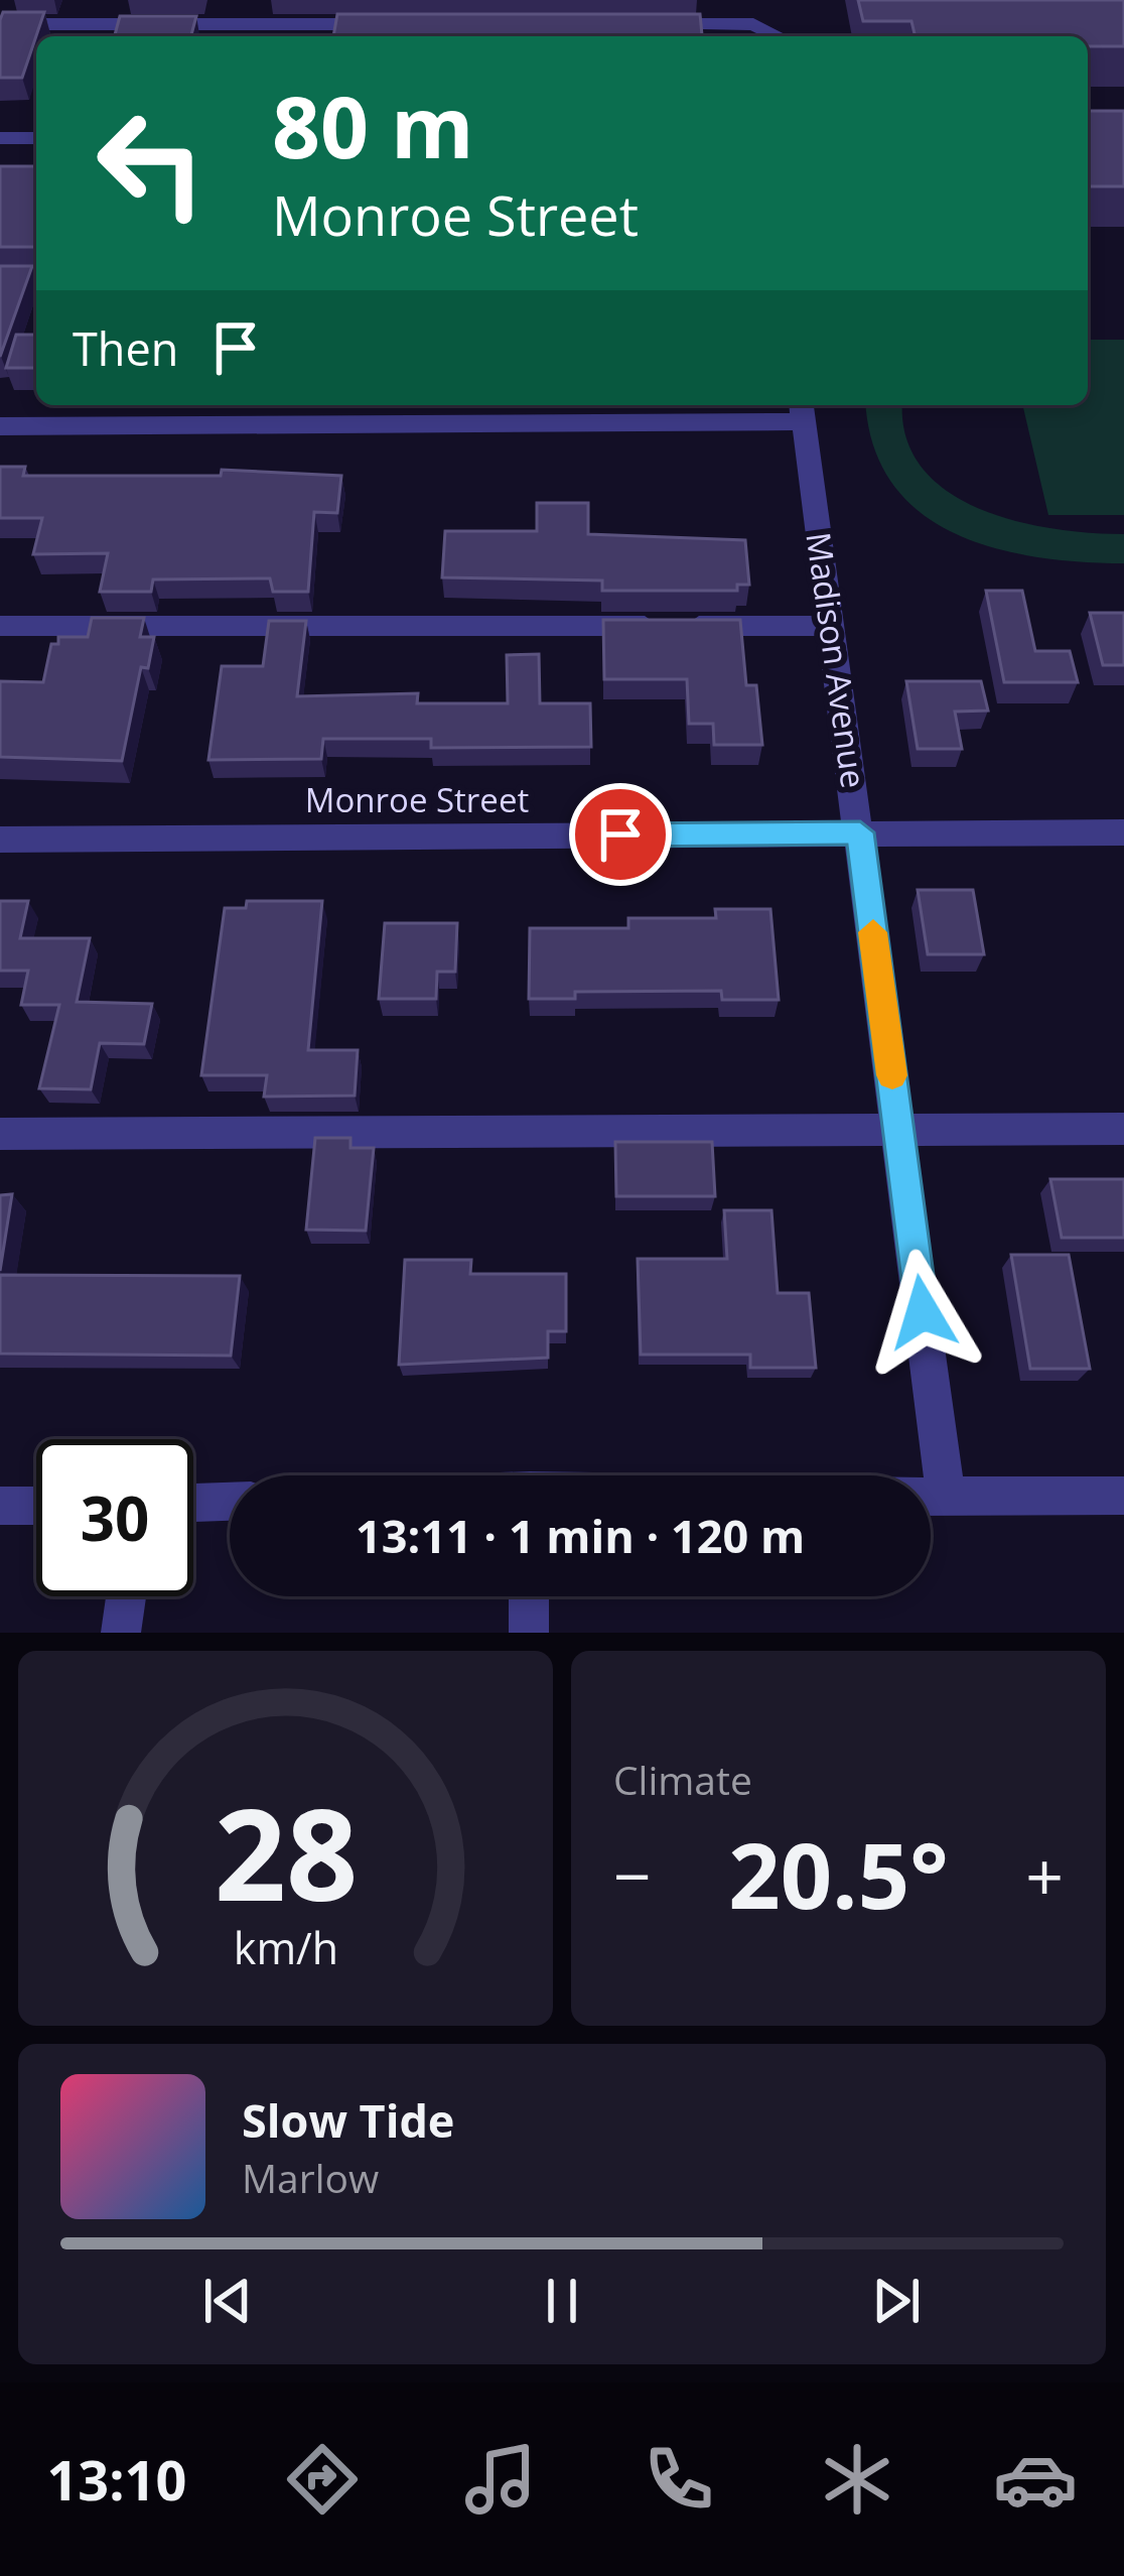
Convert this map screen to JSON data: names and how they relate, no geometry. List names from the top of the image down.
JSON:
{
  "streets": {
    "street": ["Madison Avenue", "Monroe Street"]
  },
  "crossings": [
    ["Madison Avenue", "Monroe Street"]
  ],
  "page": {
    "turn": ["80 m", "Monroe Street"],
    "then": "Then",
    "limit": "30",
    "trip": "13:11 · 1 min · 120 m",
    "tile": "Climate",
    "heat": ["−", "20.5°", "+"],
    "song": ["Slow Tide", "Marlow"],
    "tabs": "13:10",
    "gauge": ["28", "km/h"]
  }
}
